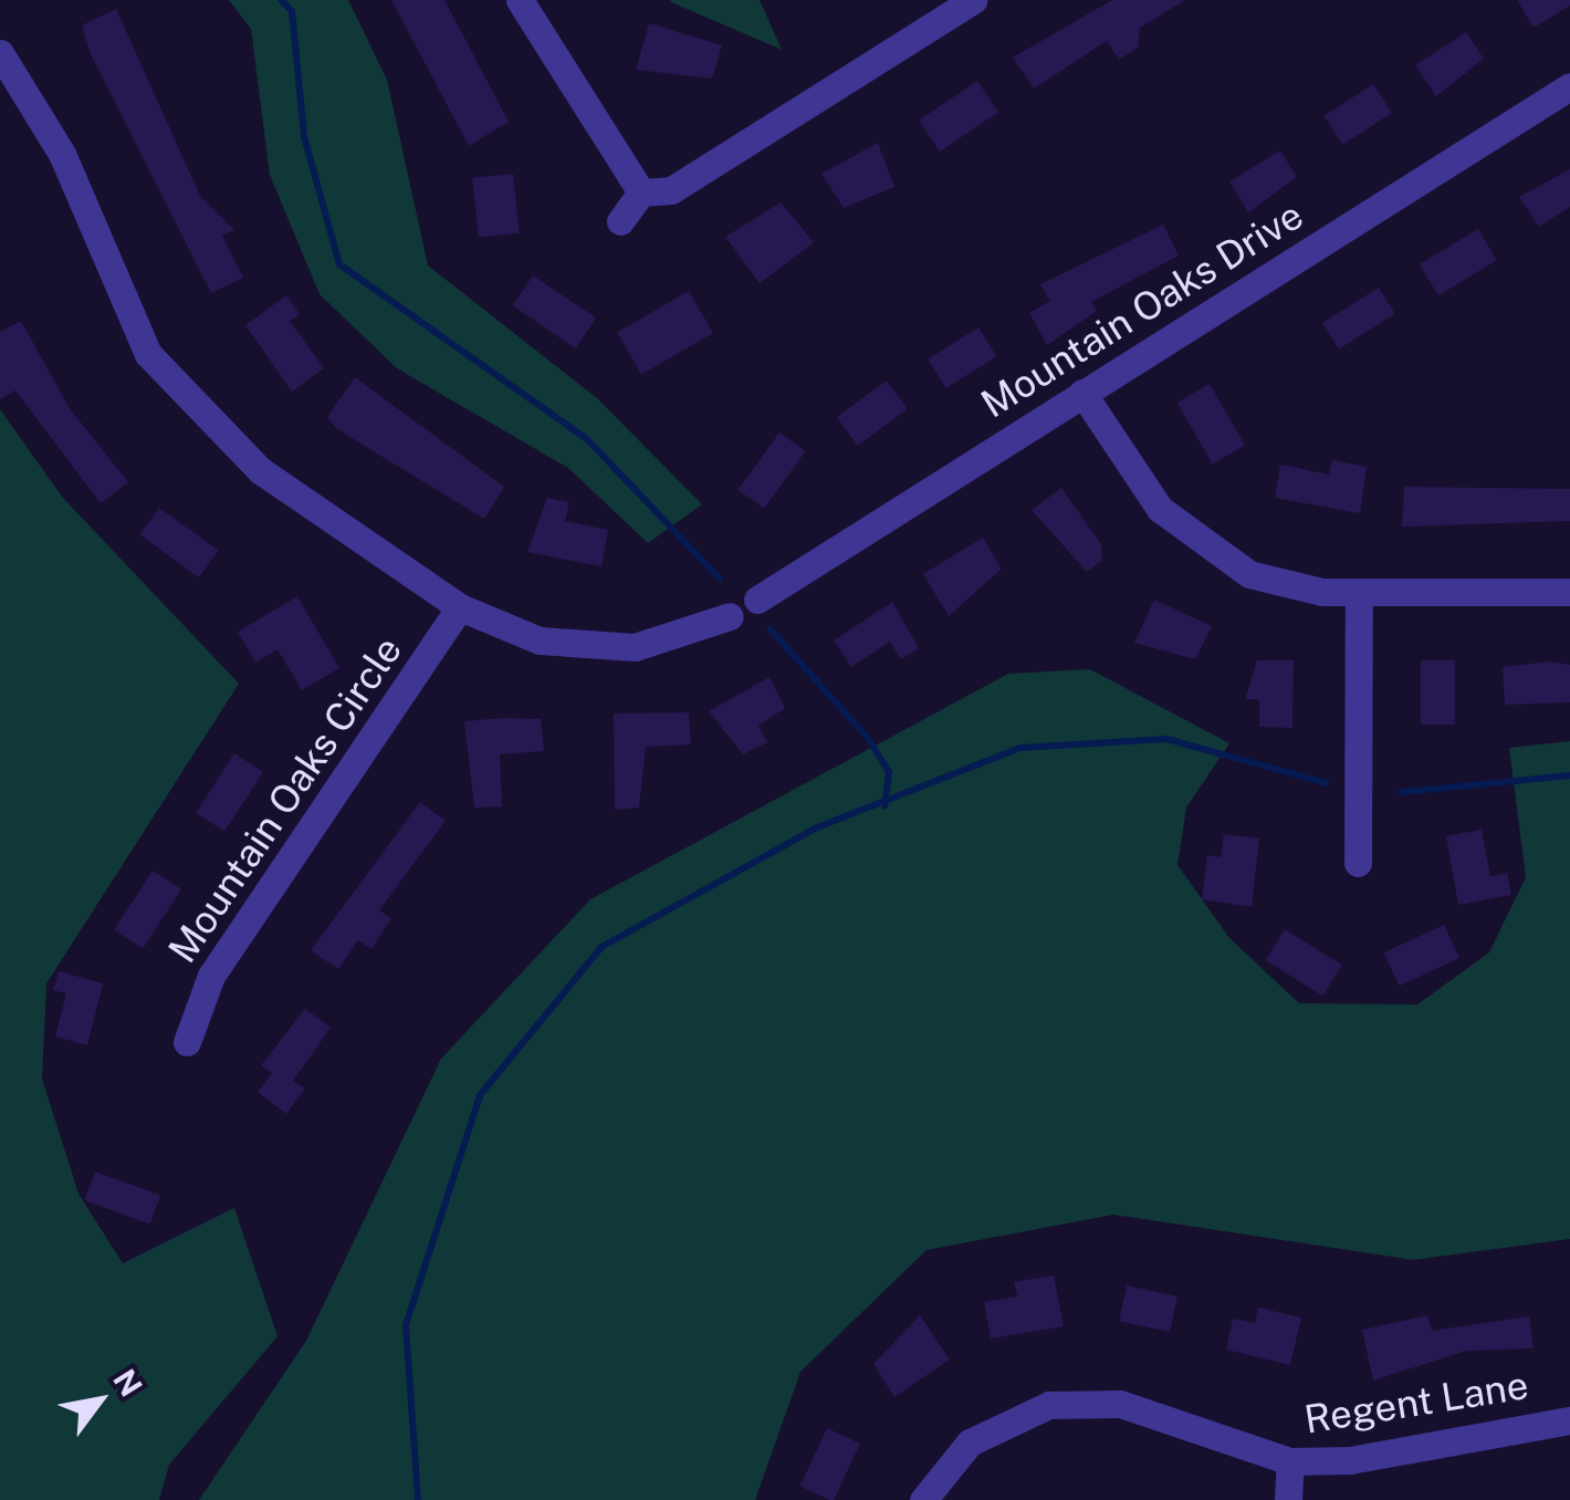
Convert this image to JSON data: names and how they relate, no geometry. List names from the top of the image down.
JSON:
{
  "streets": {
    "street": ["Mountain Oaks Drive", "Mountain Oaks Circle", "Regent Lane"]
  },
  "north": "top right"
}
